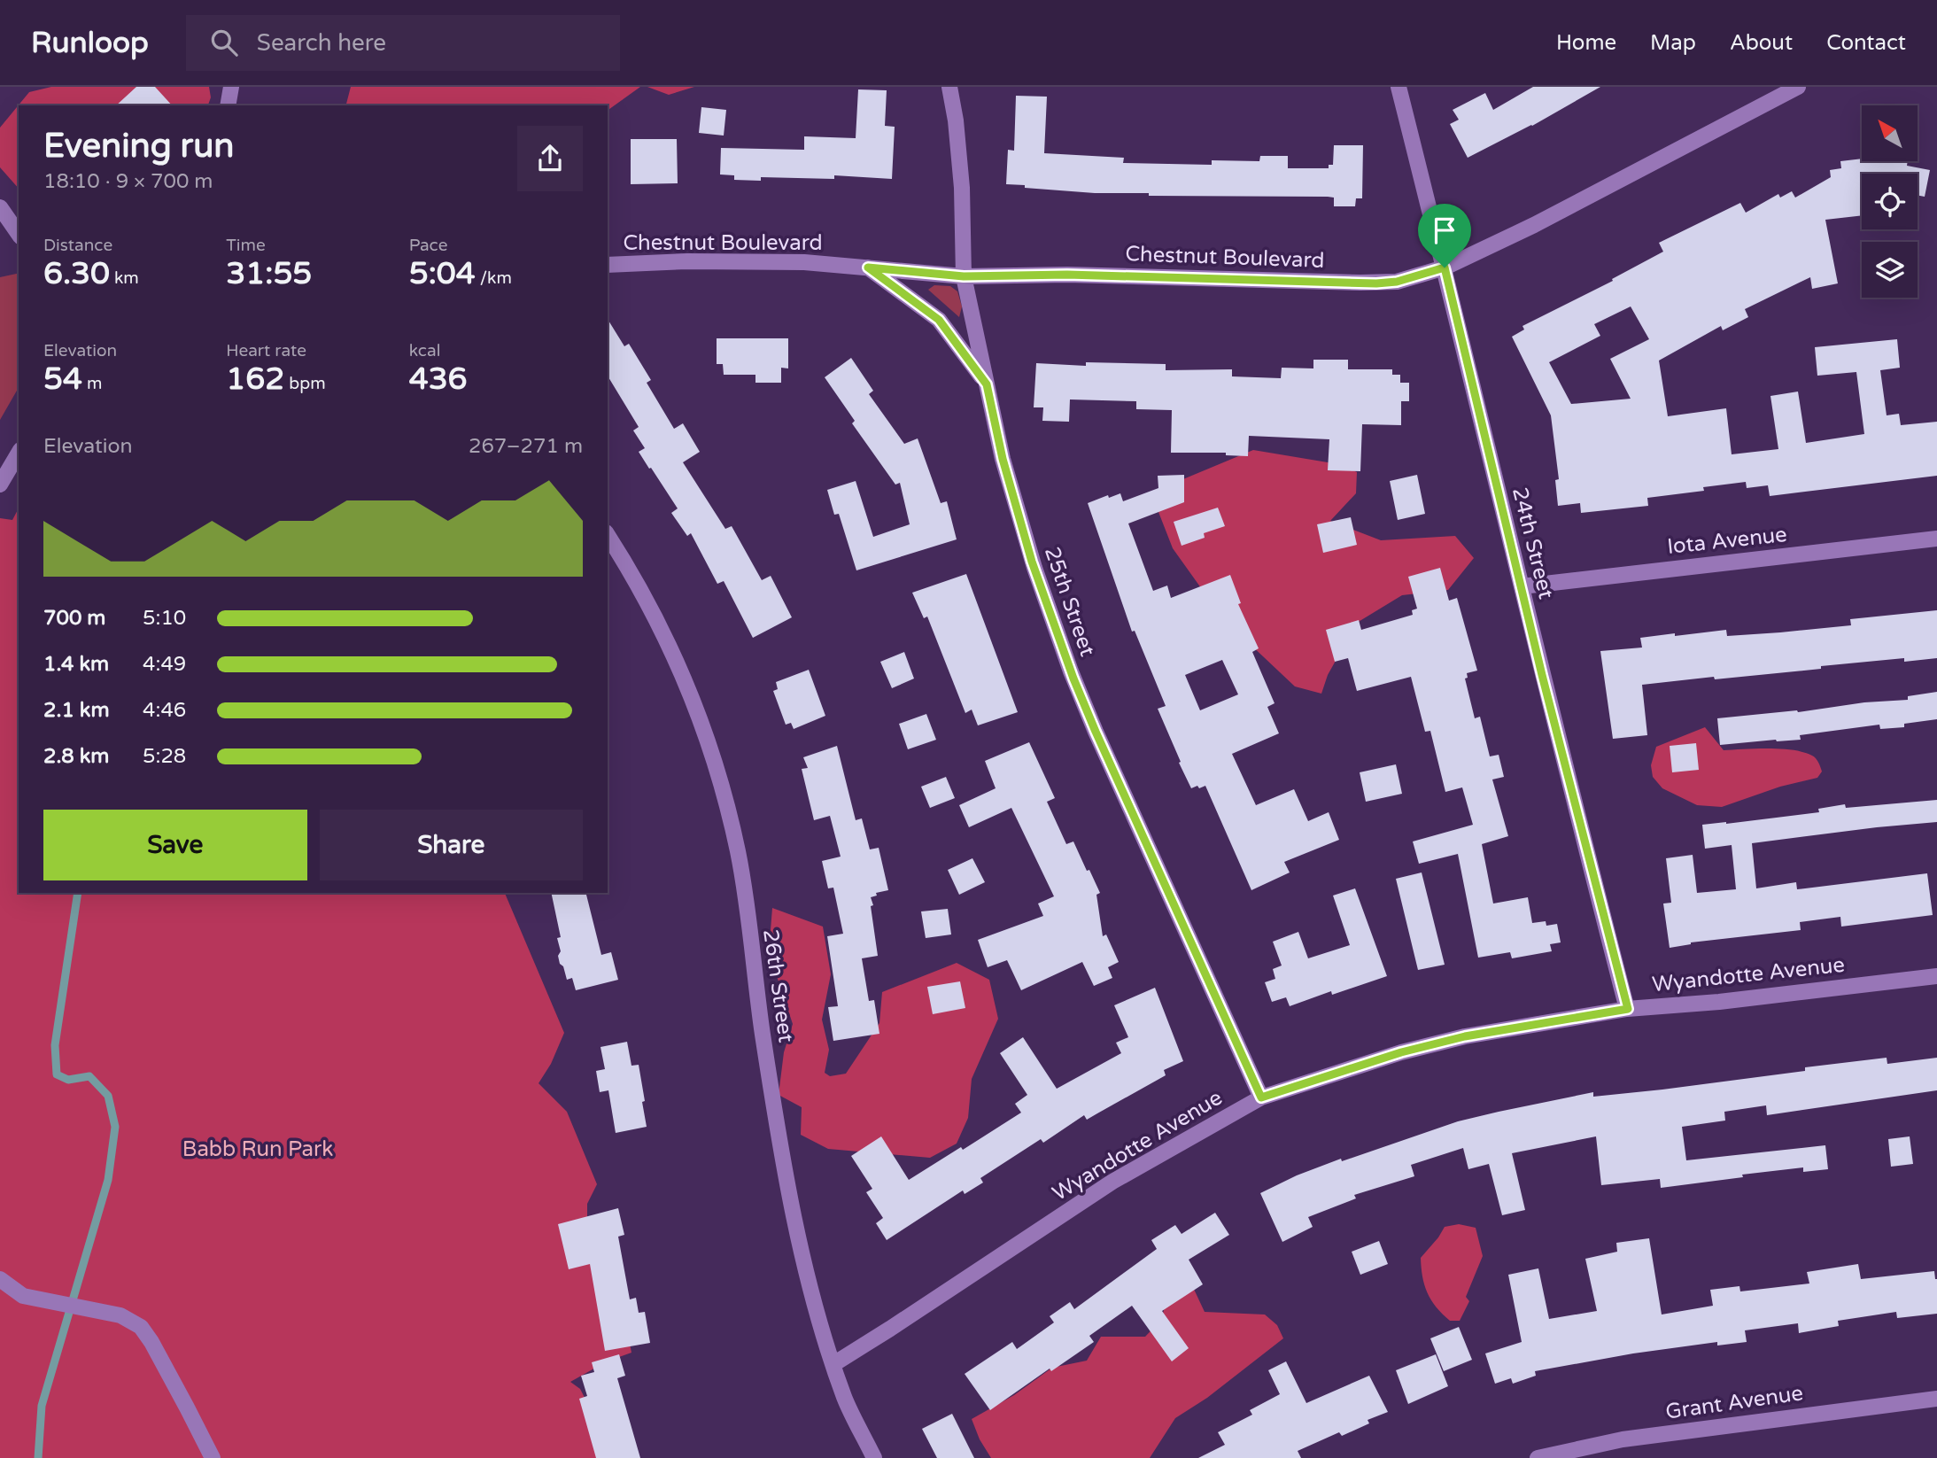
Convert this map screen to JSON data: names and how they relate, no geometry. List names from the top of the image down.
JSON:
{
  "streets": {
    "street": [
      "Chestnut Boulevard",
      "Iota Avenue",
      "24th Street",
      "25th Street",
      "Wyandotte Avenue",
      "26th Street",
      "Grant Avenue"
    ]
  },
  "crossings": [
    ["Chestnut Boulevard", "24th Street"],
    ["Chestnut Boulevard", "25th Street"],
    ["Iota Avenue", "24th Street"],
    ["24th Street", "Wyandotte Avenue"],
    ["25th Street", "Wyandotte Avenue"],
    ["Wyandotte Avenue", "26th Street"]
  ],
  "parks": ["Babb Run Park"],
  "north": "top left",
  "page": {
    "header": "Runloop",
    "search": "Search here",
    "nav": [
      "Home",
      "Map",
      "About",
      "Contact"
    ],
    "heading": ["Evening run", "18:10 · 9 × 700 m"],
    "stats": [
      ["Distance", "6.30 km"],
      ["Time", "31:55"],
      ["Pace", "5:04 /km"],
      ["Elevation", "54 m"],
      ["Heart rate", "162 bpm"],
      ["kcal", "436"]
    ],
    "chart": ["Elevation", "267–271 m"],
    "list": [
      {
        "name": "700 m",
        "note": "5:10"
      },
      {
        "name": "1.4 km",
        "note": "4:49"
      },
      {
        "name": "2.1 km",
        "note": "4:46"
      },
      {
        "name": "2.8 km",
        "note": "5:28"
      }
    ],
    "buttons": ["Save", "Share"]
  }
}
